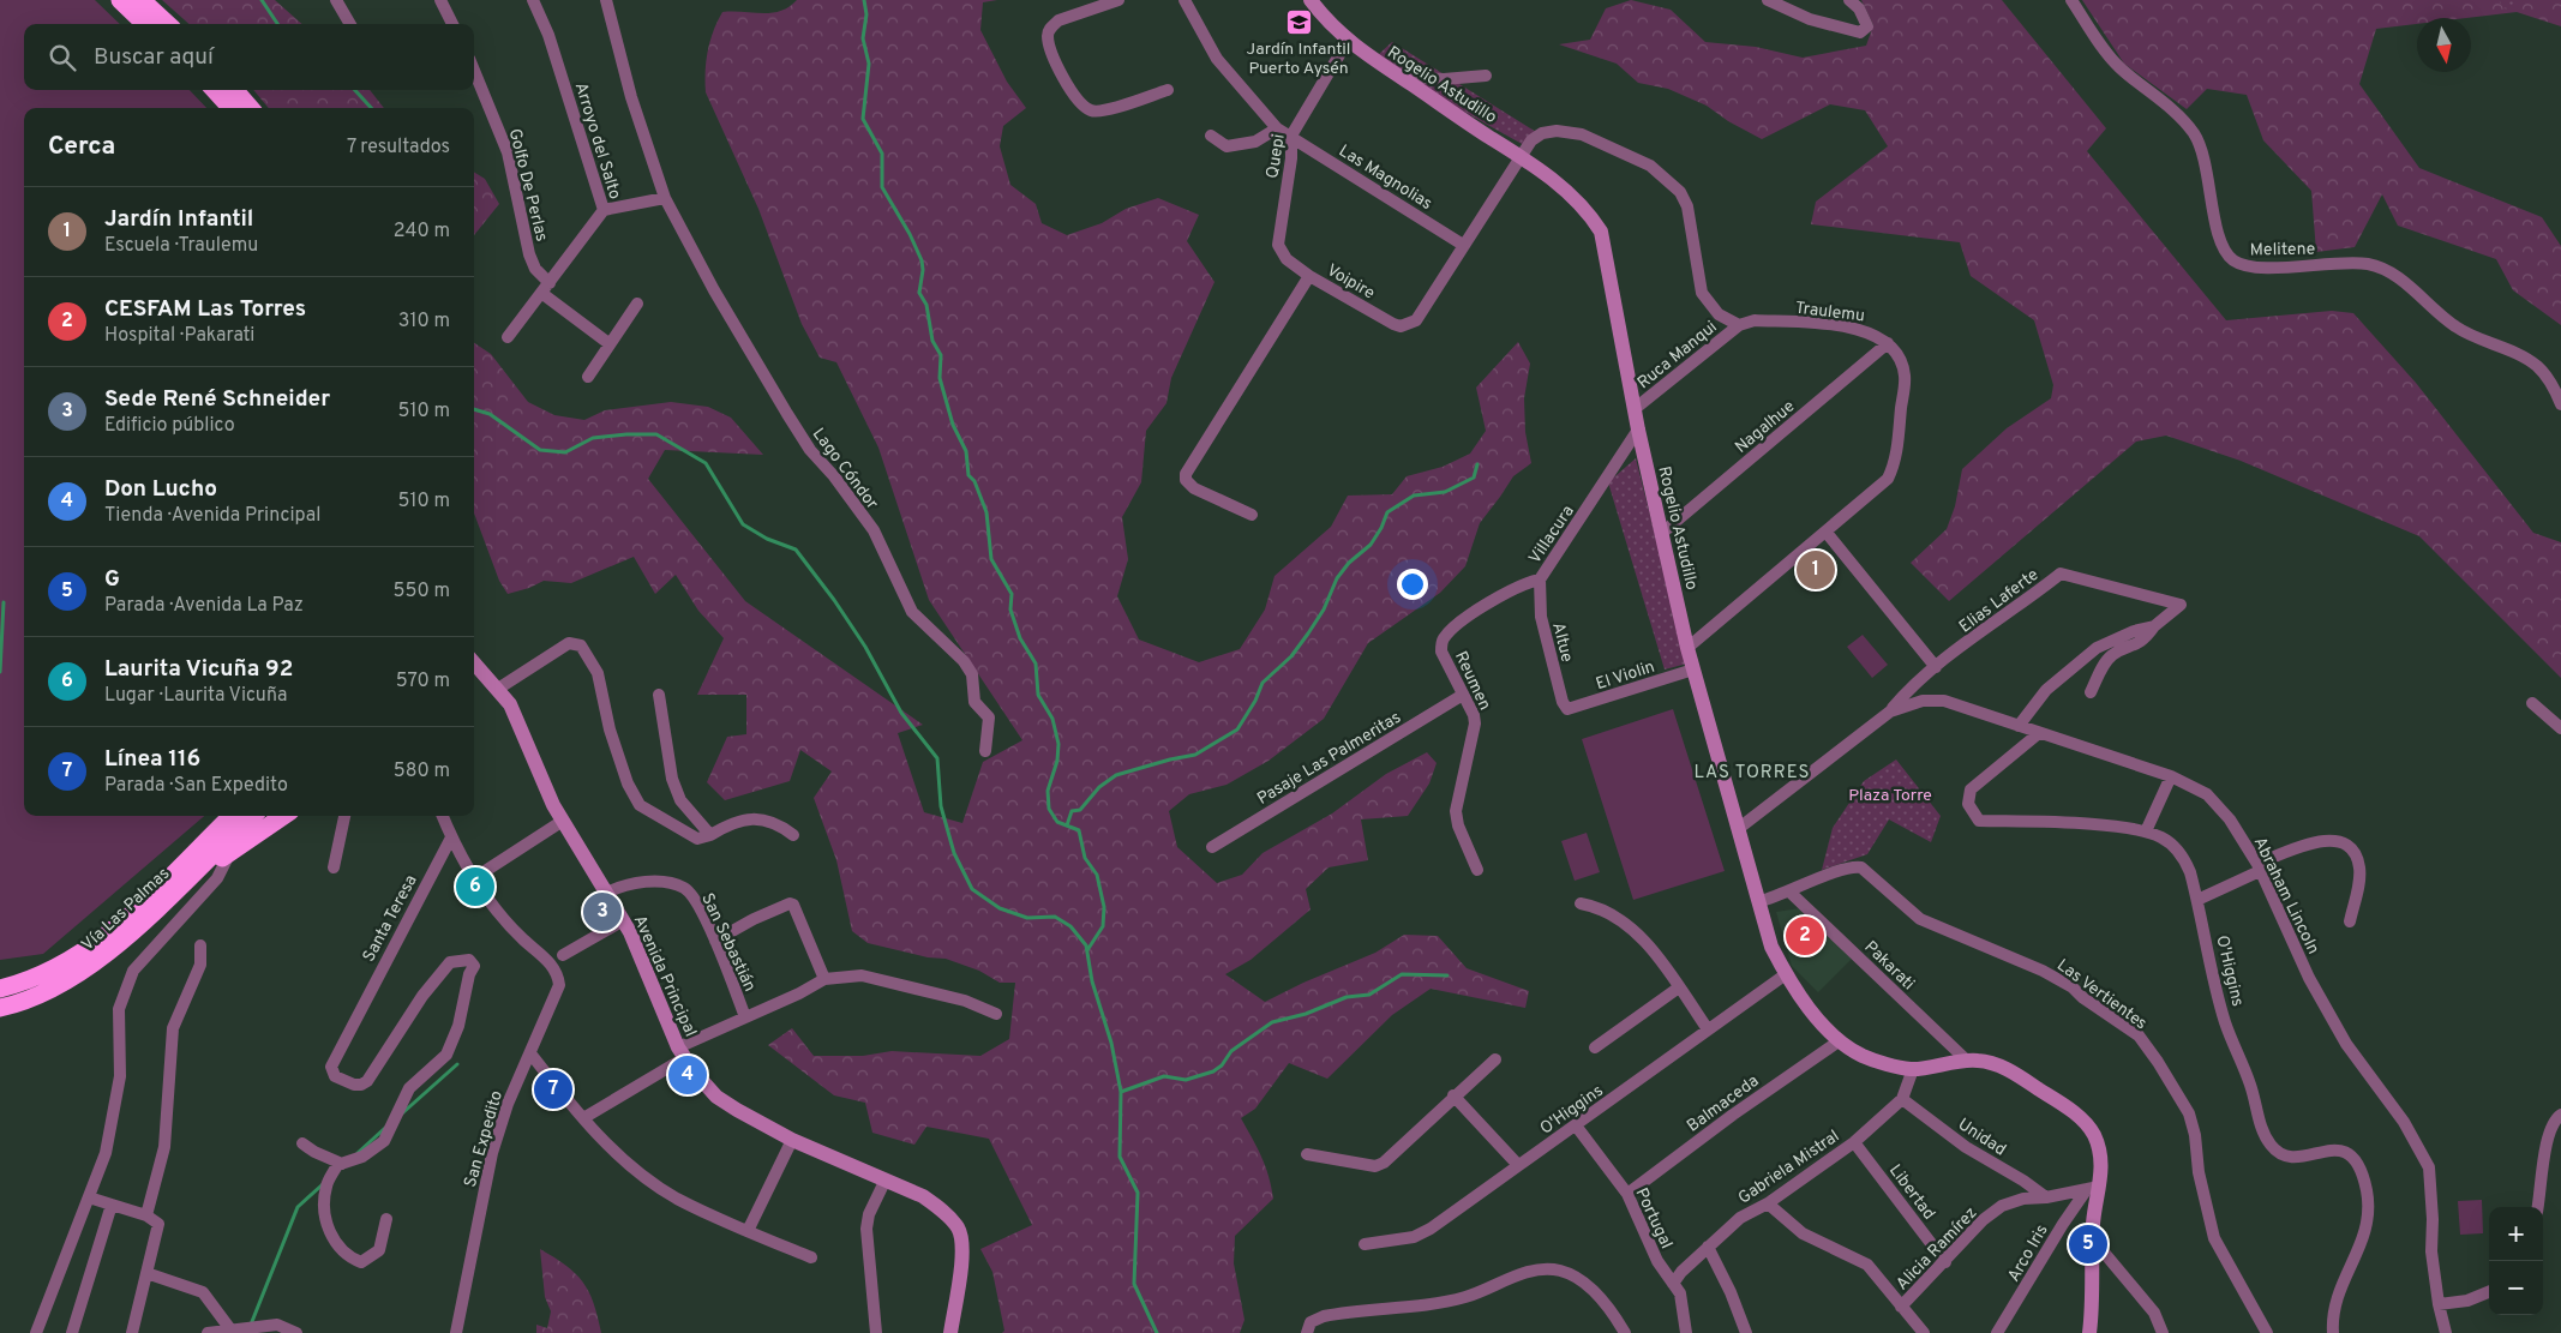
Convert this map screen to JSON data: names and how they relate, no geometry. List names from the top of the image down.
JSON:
{
  "streets": {
    "highway": ["Vía Las Palmas"],
    "street": [
      "Rogelio Astudillo",
      "Arroyo del Salto",
      "Quepi",
      "Las Magnolias",
      "Golfo De Perlas",
      "Melitene",
      "Voipire",
      "Traulemu",
      "Ruca Manqui",
      "Nagalhue",
      "Lago Cóndor",
      "Villacura",
      "Elias Laferte",
      "Altue",
      "El Violin",
      "Reumen",
      "Pasaje Las Palmeritas",
      "Abraham Lincoln",
      "Santa Teresa",
      "San Sebastián",
      "Pakarati",
      "O'Higgins",
      "Avenida Principal",
      "Las Vertientes",
      "Balmaceda",
      "Unidad",
      "San Expedito",
      "Gabriela Mistral",
      "Libertad",
      "Portugal",
      "Alicia Ramírez",
      "Arco Iris"
    ]
  },
  "crossings": [
    ["Rogelio Astudillo", "Quepi"],
    ["Rogelio Astudillo", "Voipire"],
    ["Rogelio Astudillo", "Ruca Manqui"],
    ["Rogelio Astudillo", "Nagalhue"],
    ["Rogelio Astudillo", "Villacura"],
    ["Rogelio Astudillo", "El Violin"],
    ["Rogelio Astudillo", "Abraham Lincoln"],
    ["Rogelio Astudillo", "Pakarati"],
    ["Rogelio Astudillo", "O'Higgins"],
    ["Rogelio Astudillo", "Las Vertientes"],
    ["Rogelio Astudillo", "Balmaceda"],
    ["Rogelio Astudillo", "Gabriela Mistral"],
    ["Rogelio Astudillo", "Alicia Ramírez"],
    ["Rogelio Astudillo", "Arco Iris"],
    ["Arroyo del Salto", "Golfo De Perlas"],
    ["Quepi", "Las Magnolias"],
    ["Quepi", "Voipire"],
    ["Las Magnolias", "Voipire"],
    ["Traulemu", "Ruca Manqui"],
    ["Traulemu", "Nagalhue"],
    ["Villacura", "Altue"],
    ["Villacura", "Reumen"],
    ["Elias Laferte", "Abraham Lincoln"],
    ["Altue", "El Violin"],
    ["Reumen", "Pasaje Las Palmeritas"],
    ["Abraham Lincoln", "O'Higgins"],
    ["San Sebastián", "Avenida Principal"],
    ["Pakarati", "Las Vertientes"],
    ["O'Higgins", "Portugal"],
    ["Balmaceda", "Portugal"],
    ["Unidad", "Gabriela Mistral"],
    ["Unidad", "Alicia Ramírez"],
    ["Gabriela Mistral", "Libertad"],
    ["Gabriela Mistral", "Portugal"],
    ["Libertad", "Alicia Ramírez"],
    ["Alicia Ramírez", "Arco Iris"]
  ],
  "districts": ["LAS TORRES"],
  "parks": ["Plaza Torre"],
  "places": {
    "school or university": ["Jardín Infantil Puerto Aysén"]
  },
  "north": "bottom",
  "page": {
    "search": "Buscar aquí",
    "heading": ["Cerca", "7 resultados"],
    "list": [
      {
        "mark": "1",
        "name": "Jardín Infantil",
        "note": "Escuela · Traulemu",
        "value": "240 m"
      },
      {
        "mark": "2",
        "name": "CESFAM Las Torres",
        "note": "Hospital · Pakarati",
        "value": "310 m"
      },
      {
        "mark": "3",
        "name": "Sede René Schneider",
        "note": "Edificio público",
        "value": "510 m"
      },
      {
        "mark": "4",
        "name": "Don Lucho",
        "note": "Tienda · Avenida Principal",
        "value": "510 m"
      },
      {
        "mark": "5",
        "name": "G",
        "note": "Parada · Avenida La Paz",
        "value": "550 m"
      },
      {
        "mark": "6",
        "name": "Laurita Vicuña 92",
        "note": "Lugar · Laurita Vicuña",
        "value": "570 m"
      },
      {
        "mark": "7",
        "name": "Línea 116",
        "note": "Parada · San Expedito",
        "value": "580 m"
      }
    ],
    "pins": [
      "1",
      "6",
      "3",
      "2",
      "4",
      "7",
      "5"
    ],
    "map_buttons": ["+", "−"]
  }
}
